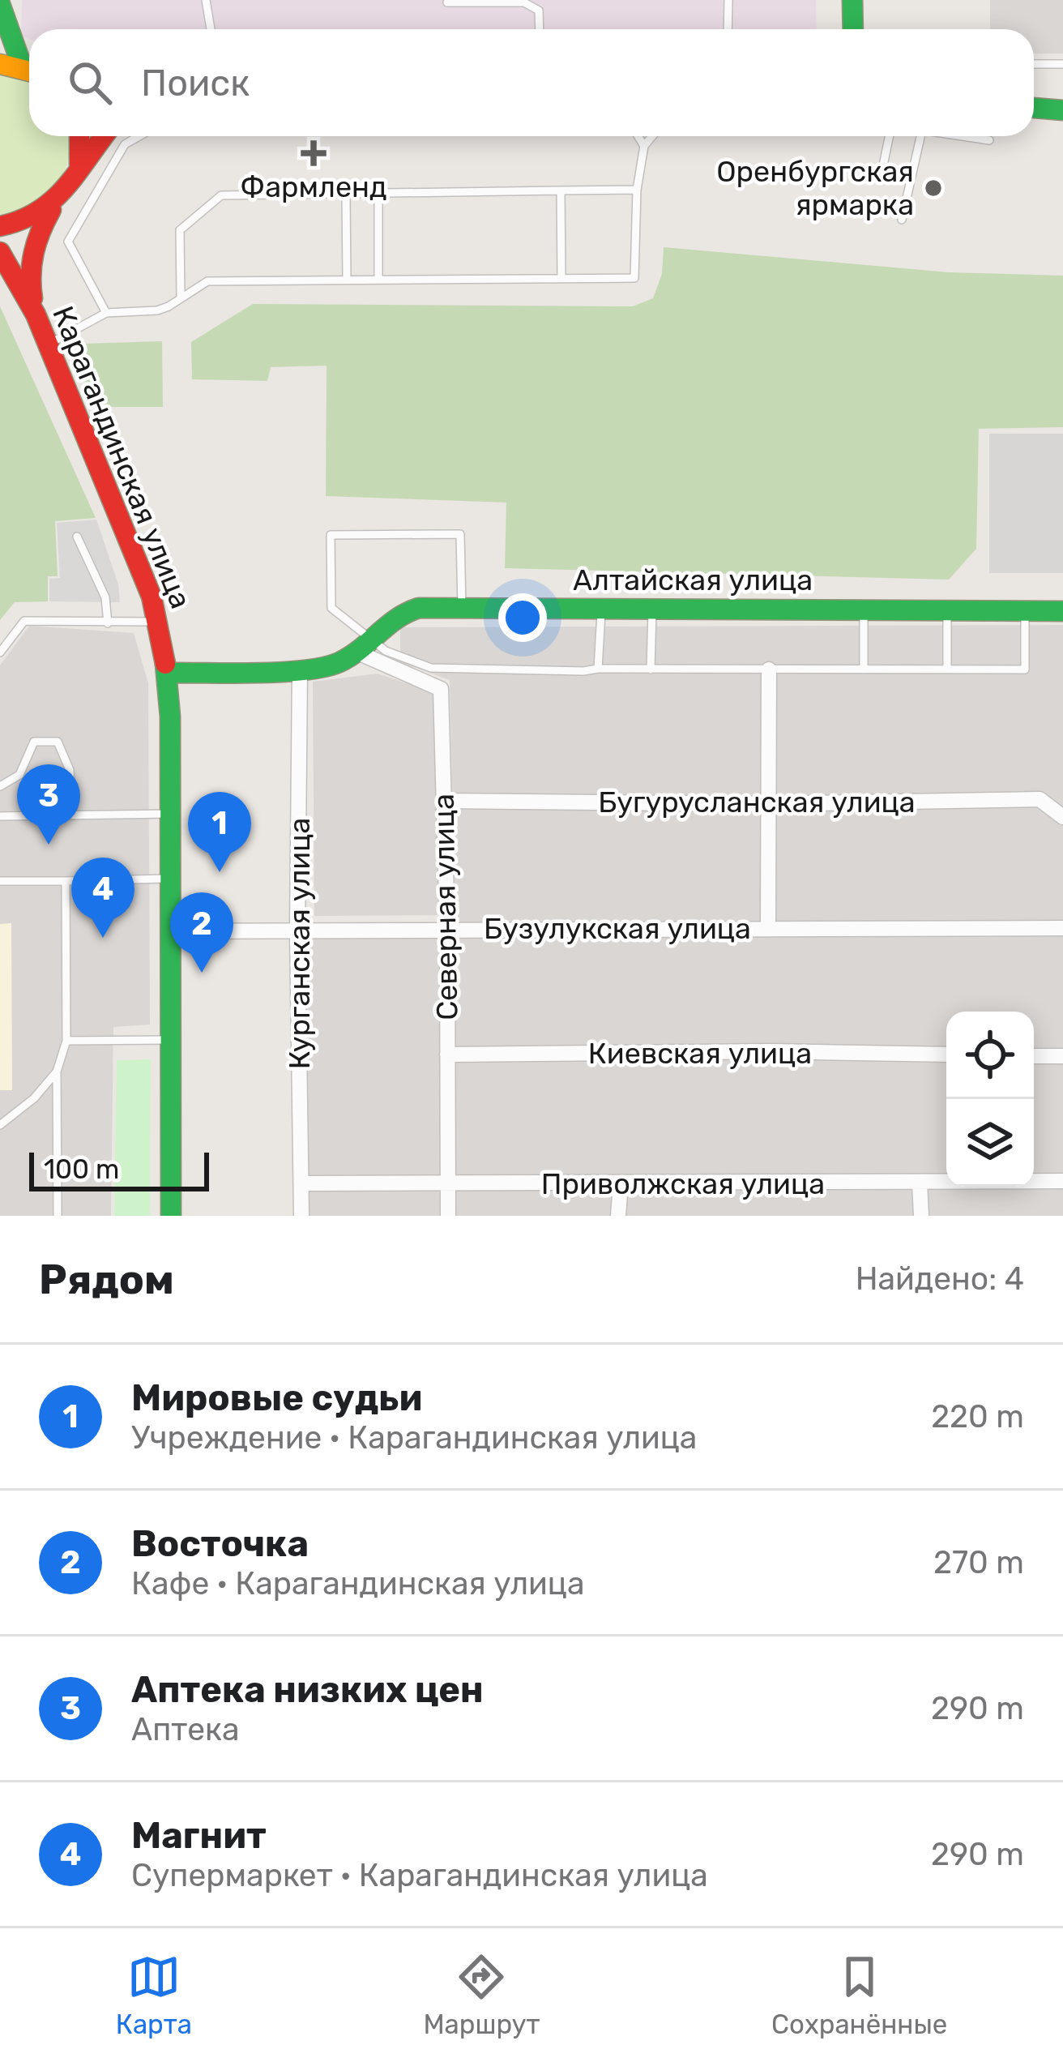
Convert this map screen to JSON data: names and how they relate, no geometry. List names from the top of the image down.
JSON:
{
  "streets": {
    "main road": ["Карагандинская улица", "Алтайская улица"],
    "street": [
      "Бугурусланская улица",
      "Северная улица",
      "Бузулукская улица",
      "Курганская улица",
      "Киевская улица",
      "Приволжская улица"
    ]
  },
  "crossings": [
    ["Карагандинская улица", "Алтайская улица"],
    ["Карагандинская улица", "Бузулукская улица"],
    ["Алтайская улица", "Северная улица"],
    ["Алтайская улица", "Курганская улица"],
    ["Бугурусланская улица", "Северная улица"],
    ["Северная улица", "Бузулукская улица"],
    ["Северная улица", "Киевская улица"],
    ["Северная улица", "Приволжская улица"],
    ["Бузулукская улица", "Курганская улица"],
    ["Курганская улица", "Приволжская улица"]
  ],
  "places": {
    "health": ["Фармленд"],
    "other": ["Оренбургская ярмарка"]
  },
  "scale_bar": "100 m",
  "page": {
    "search": "Поиск",
    "pins": [
      "3",
      "1",
      "4",
      "2"
    ],
    "scale": "100 m",
    "heading": ["Рядом", "Найдено: 4"],
    "list": [
      {
        "mark": "1",
        "name": "Мировые судьи",
        "note": "Учреждение · Карагандинская улица",
        "value": "220 m"
      },
      {
        "mark": "2",
        "name": "Восточка",
        "note": "Кафе · Карагандинская улица",
        "value": "270 m"
      },
      {
        "mark": "3",
        "name": "Аптека низких цен",
        "note": "Аптека",
        "value": "290 m"
      },
      {
        "mark": "4",
        "name": "Магнит",
        "note": "Супермаркет · Карагандинская улица",
        "value": "290 m"
      }
    ],
    "nav": ["Карта", "Маршрут", "Сохранённые"]
  }
}
